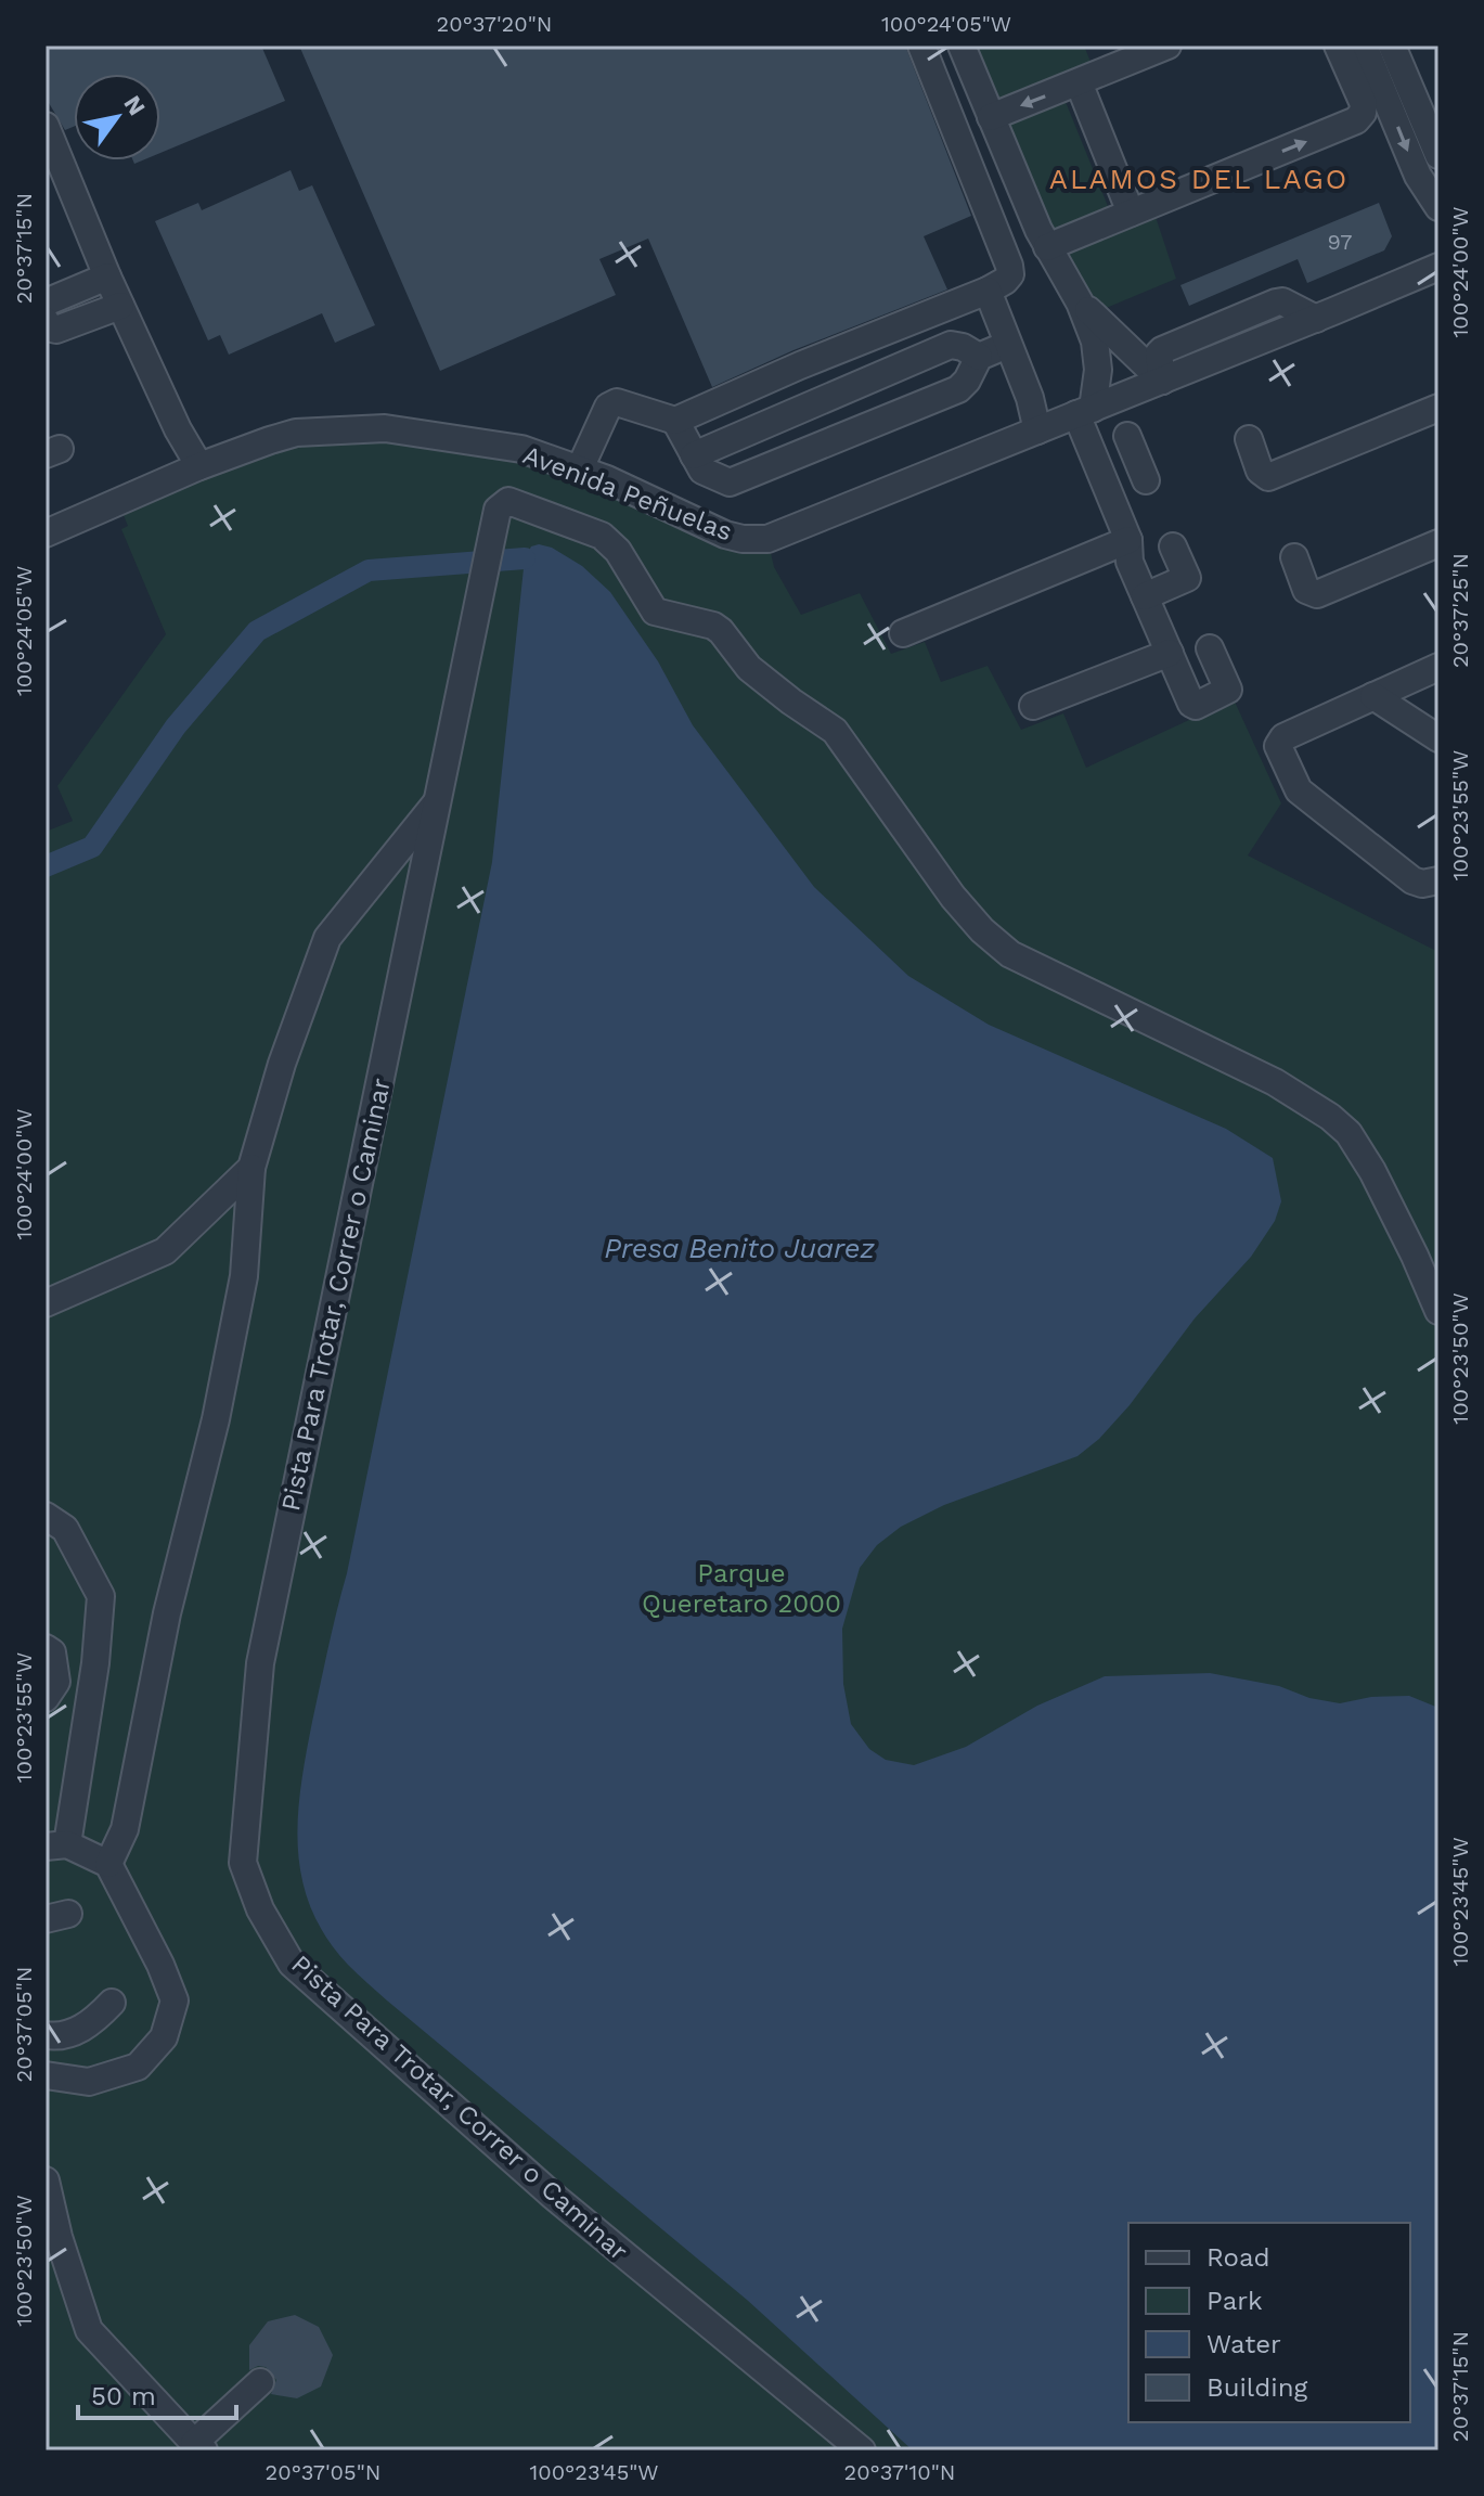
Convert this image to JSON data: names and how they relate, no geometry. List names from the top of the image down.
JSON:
{
  "streets": {
    "street": ["Avenida Peñuelas", "Pista Para Trotar, Correr o Caminar"]
  },
  "districts": ["ALAMOS DEL LAGO"],
  "water": ["Presa Benito Juarez"],
  "parks": ["Parque Queretaro 2000"],
  "house_numbers": ["97"],
  "legend": [
    "Road",
    "Park",
    "Water",
    "Building"
  ],
  "scale_bar": "50 m",
  "north": "top right",
  "coordinates": [
    "20°37'20\"N",
    "100°24'05\"W",
    "20°37'15\"N",
    "100°24'00\"W",
    "20°37'25\"N",
    "100°23'55\"W",
    "100°23'50\"W",
    "100°23'45\"W",
    "20°37'05\"N",
    "20°37'10\"N"
  ]
}
